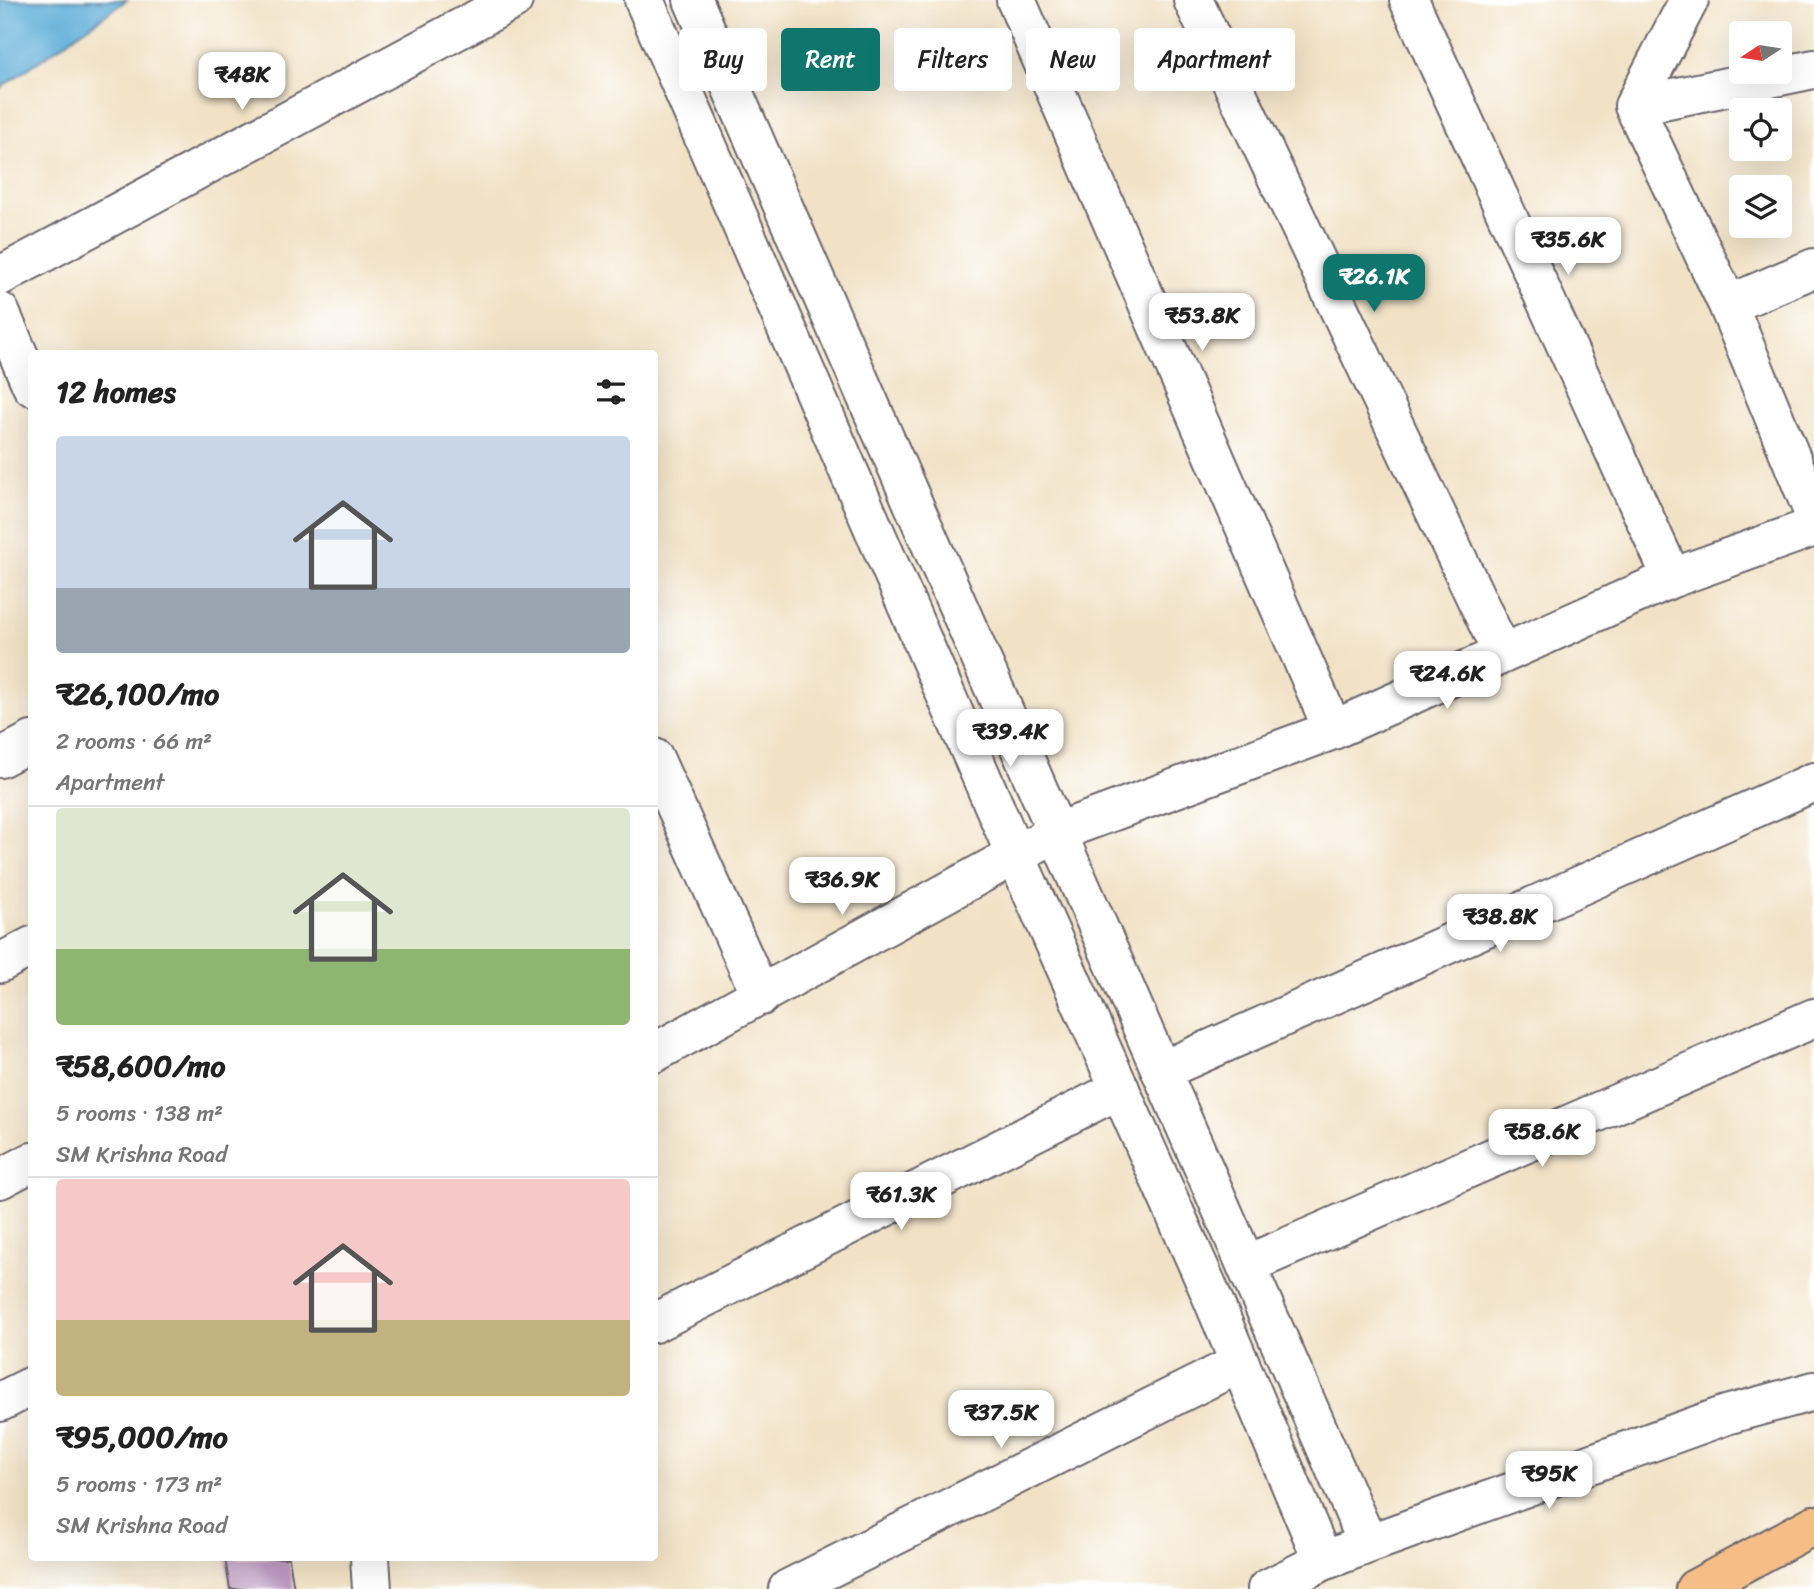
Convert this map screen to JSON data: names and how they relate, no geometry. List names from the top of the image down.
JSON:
{
  "north": "left",
  "page": {
    "chip": [
      "Buy",
      "Rent",
      "Filters",
      "New",
      "Apartment"
    ],
    "price": [
      "₹48K",
      "₹35.6K",
      "₹26.1K",
      "₹53.8K",
      "₹24.6K",
      "₹39.4K",
      "₹36.9K",
      "₹38.8K",
      "₹58.6K",
      "₹61.3K",
      "₹37.5K",
      "₹95K"
    ],
    "heading": "12 homes",
    "list": [
      {
        "name": "₹26,100/mo",
        "note": "2 rooms · 66 m² · Apartment"
      },
      {
        "name": "₹58,600/mo",
        "note": "5 rooms · 138 m² · SM Krishna Road"
      },
      {
        "name": "₹95,000/mo",
        "note": "5 rooms · 173 m² · SM Krishna Road"
      }
    ]
  }
}
